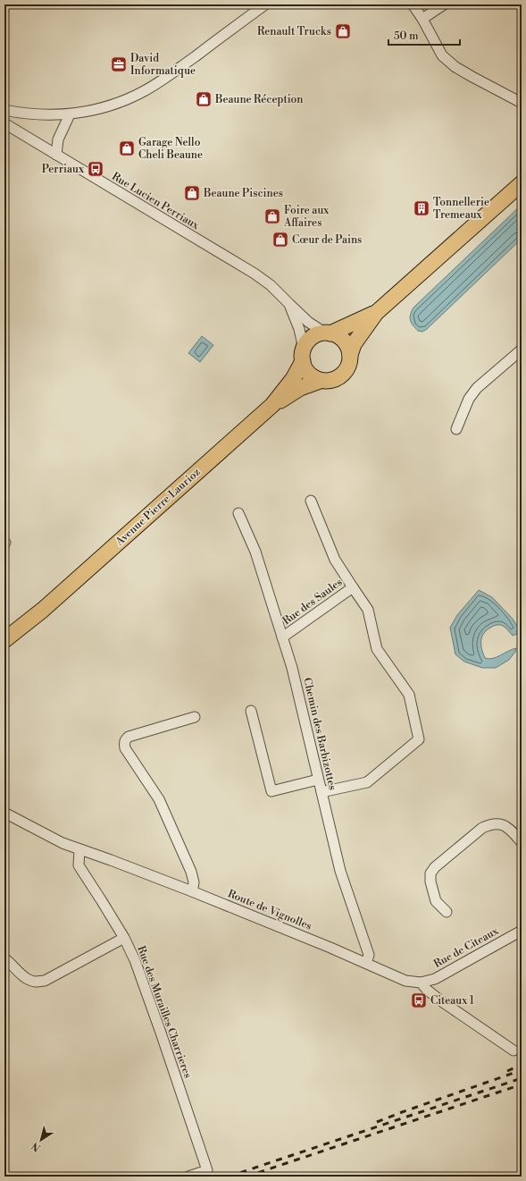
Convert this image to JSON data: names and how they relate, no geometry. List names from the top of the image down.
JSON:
{
  "streets": {
    "main road": ["Avenue Pierre Laurioz"],
    "street": [
      "Rue Lucien Perriaux",
      "Rue des Saules",
      "Chemin des Barbizottes",
      "Route de Vignolles",
      "Rue de Citeaux",
      "Rue des Murailles Charrieres"
    ]
  },
  "crossings": [
    ["Rue Lucien Perriaux", "Avenue Pierre Laurioz"],
    ["Rue des Saules", "Chemin des Barbizottes"],
    ["Chemin des Barbizottes", "Route de Vignolles"],
    ["Route de Vignolles", "Rue de Citeaux"],
    ["Route de Vignolles", "Rue des Murailles Charrieres"]
  ],
  "places": {
    "shop": [
      "Renault Trucks",
      "Beaune Réception",
      "Garage Nello Cheli Beaune",
      "Beaune Piscines",
      "Foire aux Affaires",
      "Cœur de Pains"
    ],
    "office": ["David Informatique"],
    "bus stop": ["Perriaux", "Citeaux 1"],
    "building": ["Tonnellerie Tremeaux"]
  },
  "scale_bar": "50 m",
  "north": "bottom left"
}
